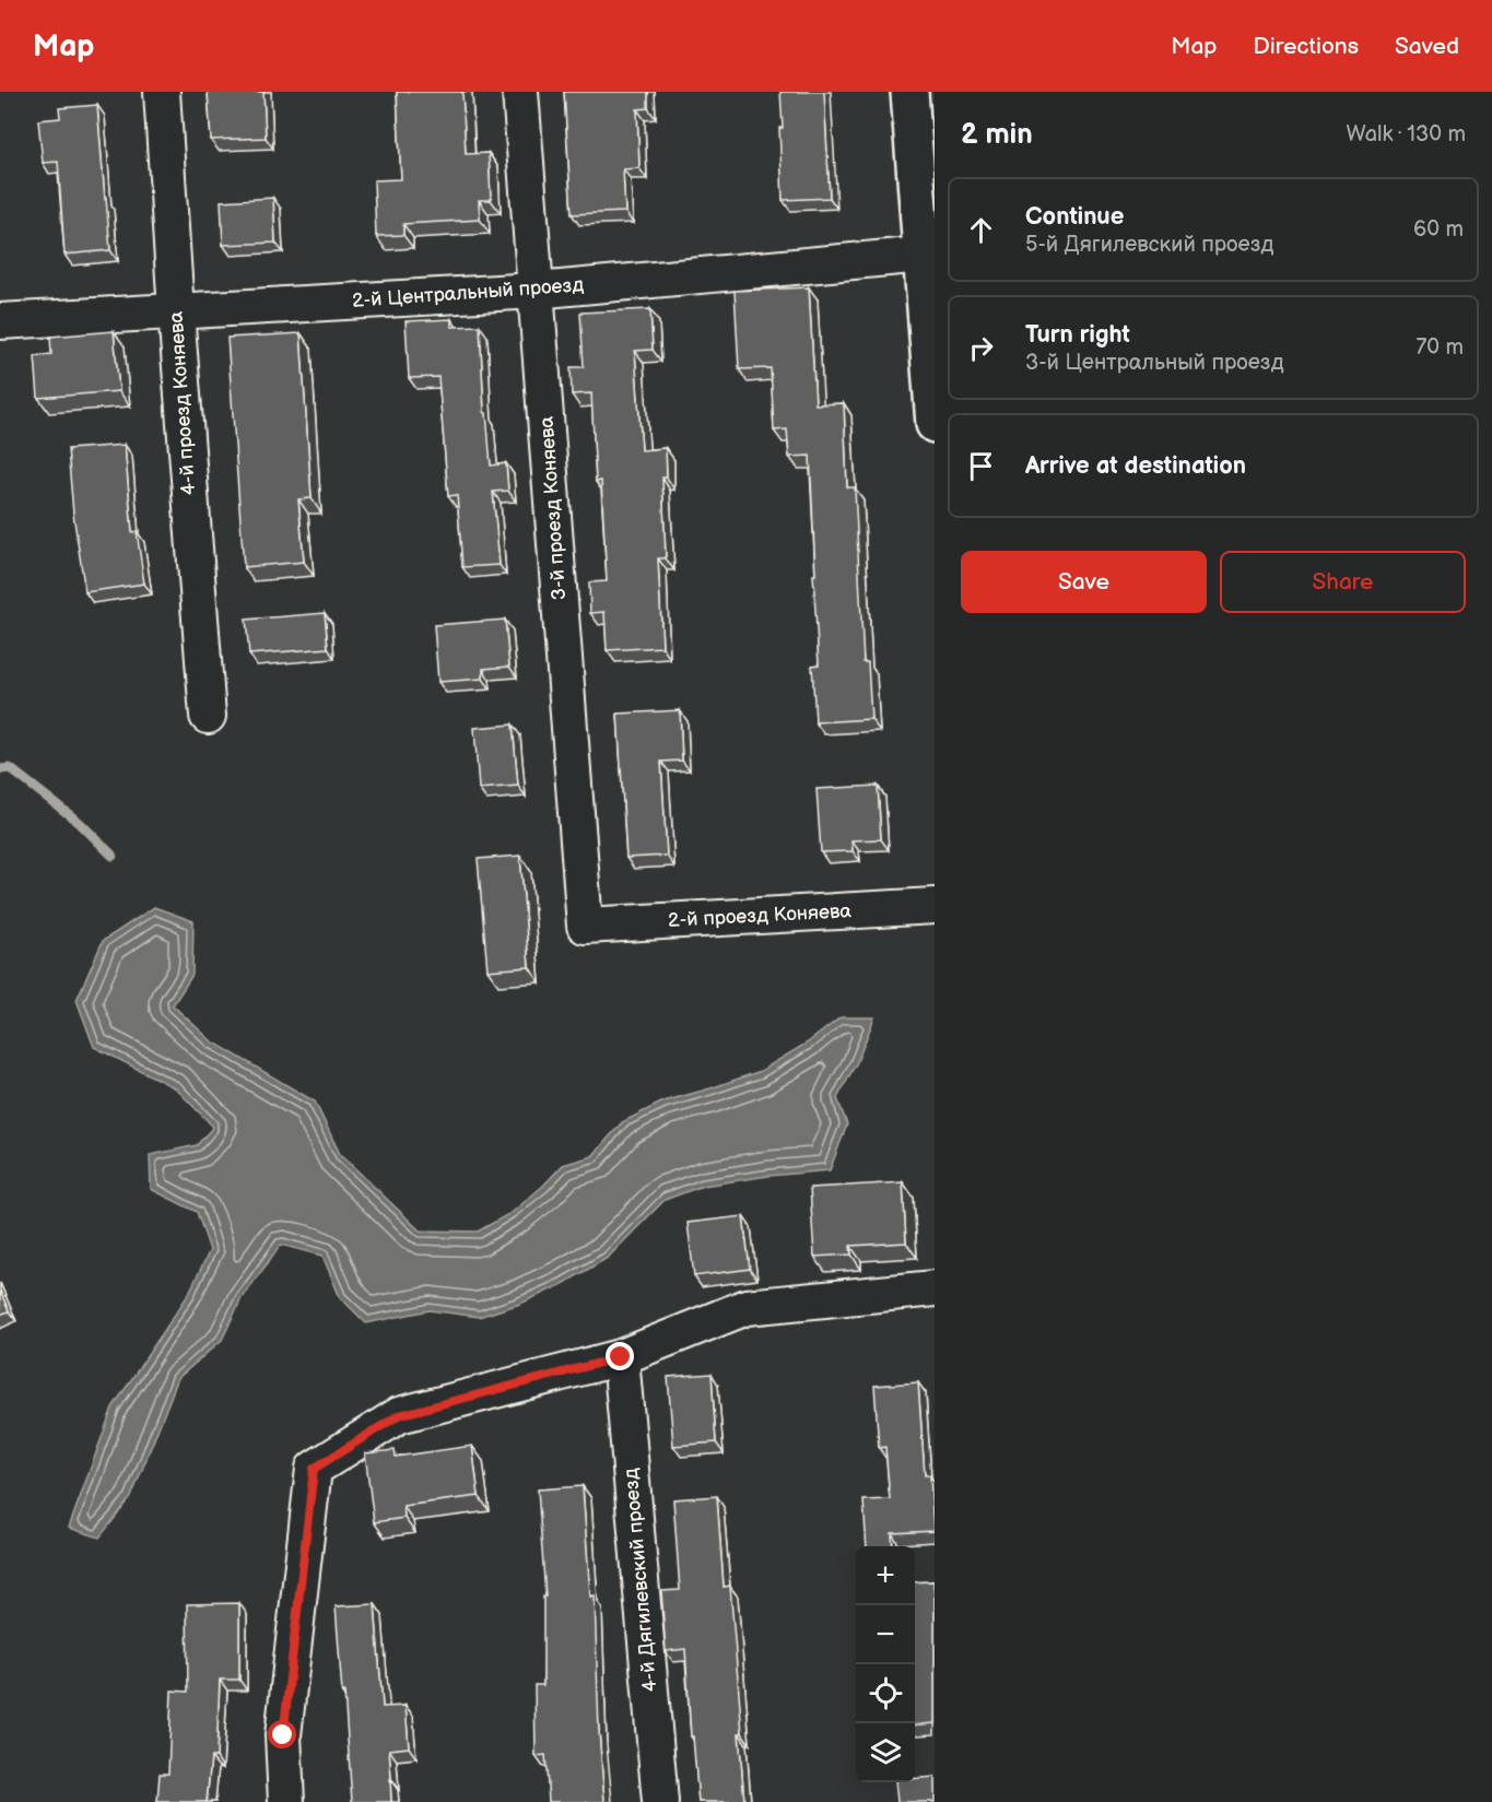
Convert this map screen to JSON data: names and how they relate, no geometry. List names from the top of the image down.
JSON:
{
  "streets": {
    "street": [
      "2-й Центральный проезд",
      "4-й проезд Коняева",
      "3-й проезд Коняева",
      "2-й проезд Коняева",
      "4-й Дягилевский проезд"
    ]
  },
  "crossings": [
    ["2-й Центральный проезд", "4-й проезд Коняева"],
    ["2-й Центральный проезд", "3-й проезд Коняева"],
    ["3-й проезд Коняева", "2-й проезд Коняева"]
  ],
  "page": {
    "header": "Map",
    "nav": ["Map", "Directions", "Saved"],
    "heading": ["2 min", "Walk · 130 m"],
    "list": [
      ["Continue", "5-й Дягилевский проезд", "60 m"],
      ["Turn right", "3-й Центральный проезд", "70 m"],
      "Arrive at destination"
    ],
    "buttons": ["Save", "Share"],
    "map_buttons": ["+", "−"]
  }
}
